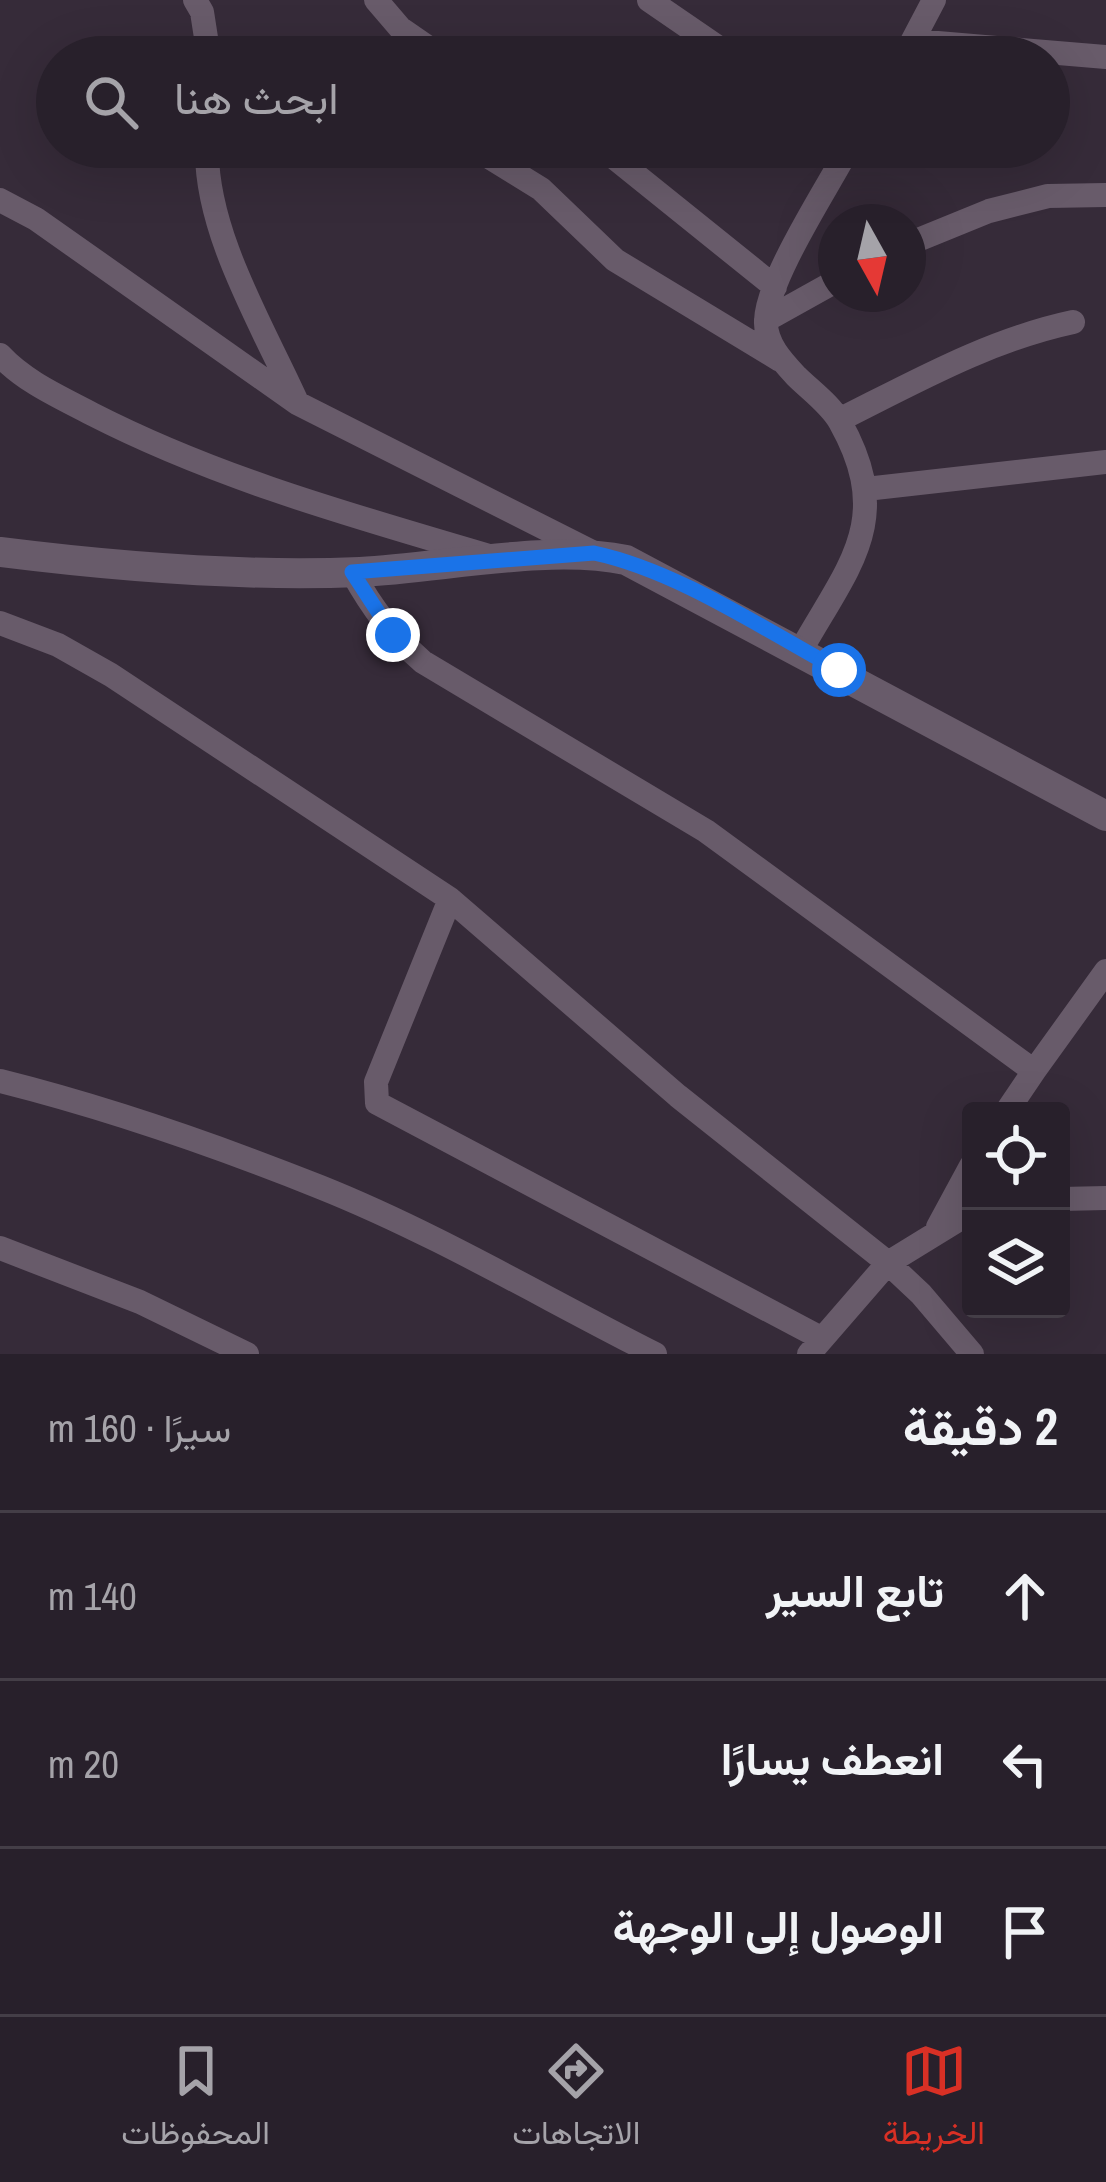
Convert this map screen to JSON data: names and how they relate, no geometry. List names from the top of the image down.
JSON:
{
  "north": "bottom",
  "page": {
    "search": "ابحث هنا",
    "heading": ["2 دقيقة", "سيرًا · 160 m"],
    "list": [
      ["تابع السير", "140 m"],
      ["انعطف يسارًا", "20 m"],
      "الوصول إلى الوجهة"
    ],
    "nav": ["الخريطة", "الاتجاهات", "المحفوظات"]
  }
}
